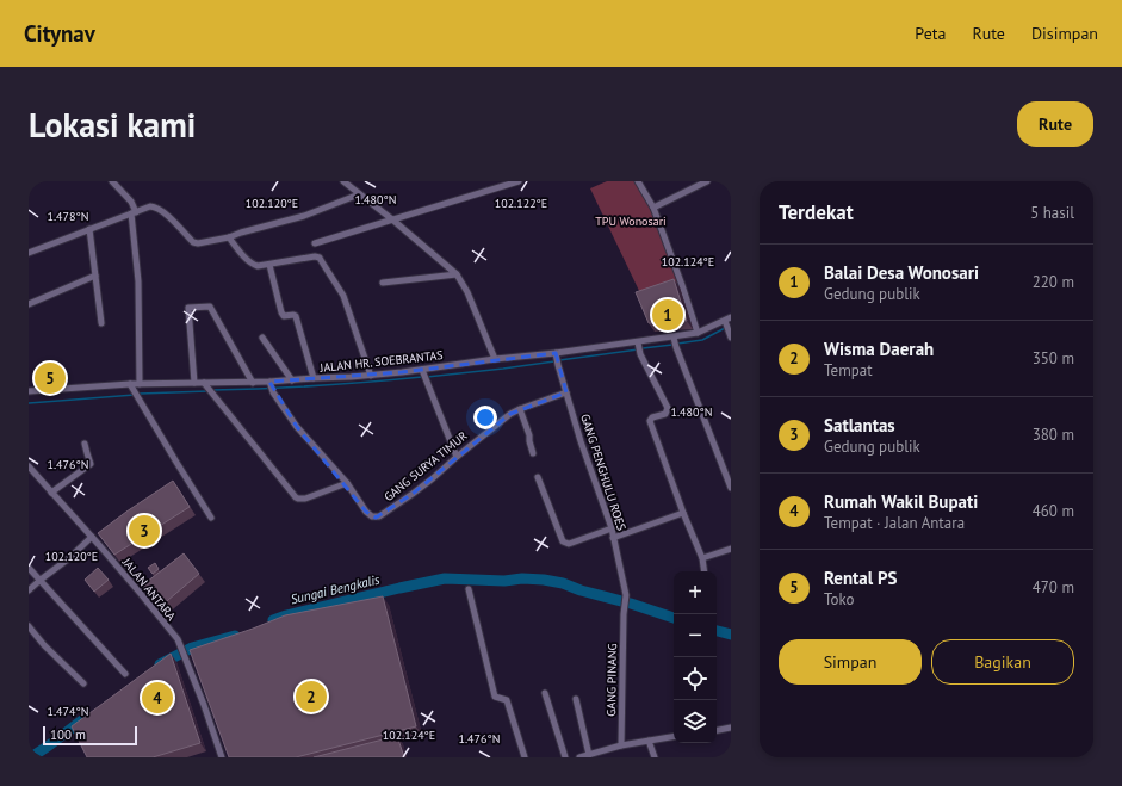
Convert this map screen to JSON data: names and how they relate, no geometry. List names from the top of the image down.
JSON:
{
  "streets": {
    "street": [
      "JALAN HR. SOEBRANTAS",
      "GANG SURYA TIMUR",
      "GANG PENGHULU ROES",
      "JALAN ANTARA",
      "GANG PINANG"
    ]
  },
  "crossings": [
    ["JALAN HR. SOEBRANTAS", "GANG SURYA TIMUR"],
    ["JALAN HR. SOEBRANTAS", "GANG PENGHULU ROES"],
    ["GANG SURYA TIMUR", "GANG PENGHULU ROES"],
    ["GANG PENGHULU ROES", "GANG PINANG"]
  ],
  "water": ["Sungai Bengkalis"],
  "parks": ["TPU Wonosari"],
  "scale_bar": "100 m",
  "page": {
    "header": "Citynav",
    "nav": ["Peta", "Rute", "Disimpan"],
    "buttons": [
      "Rute",
      ["Simpan", "Bagikan"]
    ],
    "title": "Lokasi kami",
    "heading": ["Terdekat", "5 hasil"],
    "list": [
      {
        "mark": "1",
        "name": "Balai Desa Wonosari",
        "note": "Gedung publik",
        "value": "220 m"
      },
      {
        "mark": "2",
        "name": "Wisma Daerah",
        "note": "Tempat",
        "value": "350 m"
      },
      {
        "mark": "3",
        "name": "Satlantas",
        "note": "Gedung publik",
        "value": "380 m"
      },
      {
        "mark": "4",
        "name": "Rumah Wakil Bupati",
        "note": "Tempat · Jalan Antara",
        "value": "460 m"
      },
      {
        "mark": "5",
        "name": "Rental PS",
        "note": "Toko",
        "value": "470 m"
      }
    ],
    "pins": [
      "1",
      "5",
      "3",
      "2",
      "4"
    ],
    "map_buttons": ["+", "−"],
    "scale": "100 m"
  },
  "coordinates": [
    "1.480°N",
    "102.120°E",
    "102.122°E",
    "1.478°N",
    "102.124°E",
    "1.476°N",
    "1.474°N"
  ]
}
